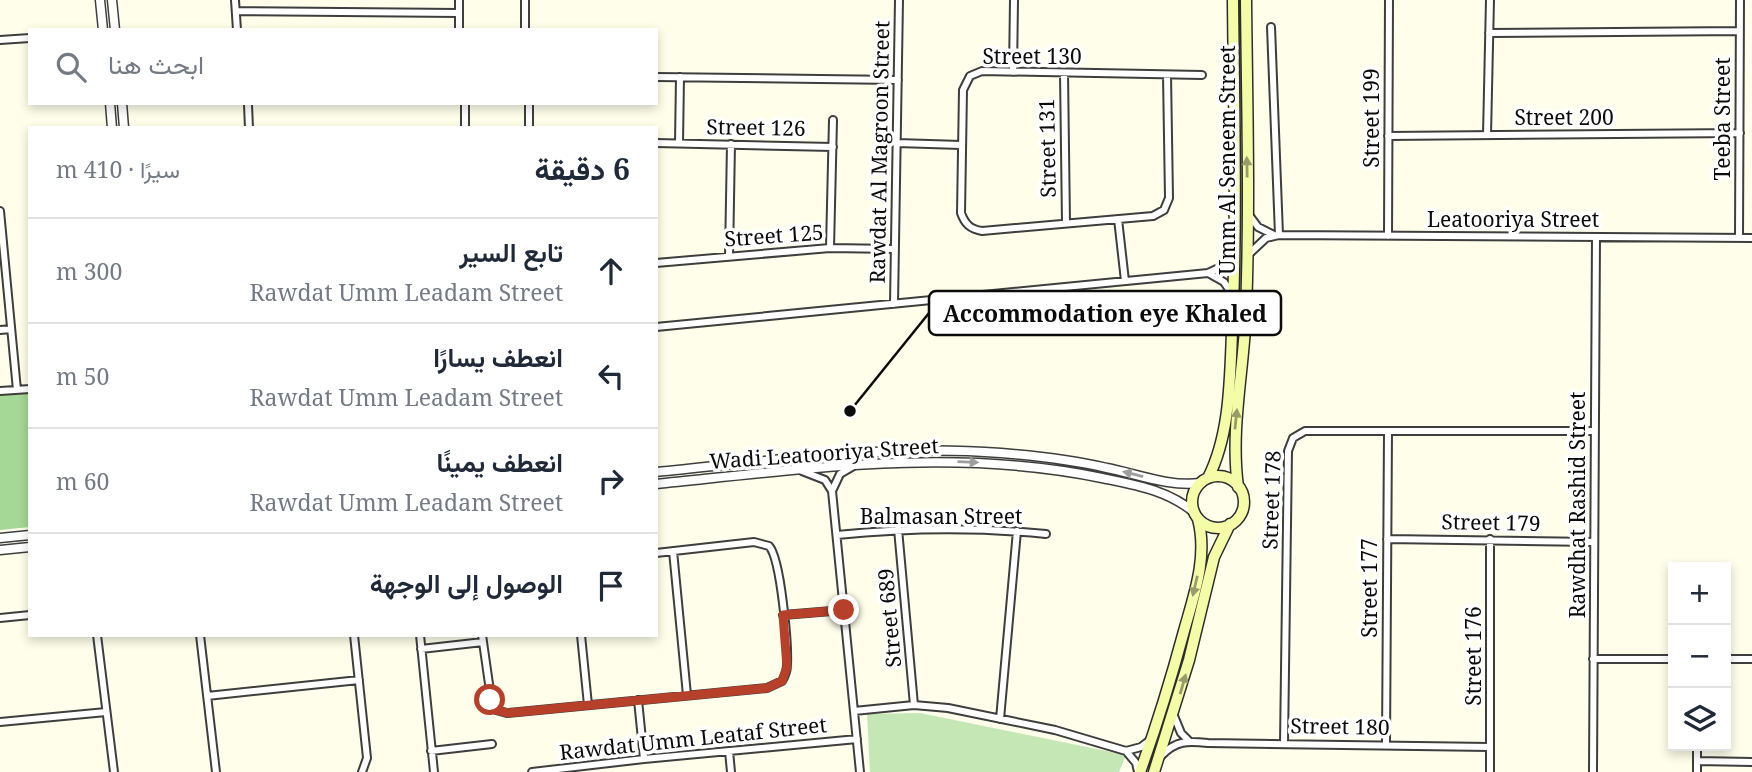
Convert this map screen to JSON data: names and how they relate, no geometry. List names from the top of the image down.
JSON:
{
  "streets": {
    "main road": ["Umm Al Seneem Street"],
    "street": [
      "Street 130",
      "Street 200",
      "Street 199",
      "Teeba Street",
      "Street 126",
      "Street 131",
      "Rawdat Al Magroon Street",
      "Leatooriya Street",
      "Street 125",
      "Wadi Leatooriya Street",
      "Street 178",
      "Rawdhat Rashid Street",
      "Balmasan Street",
      "Street 179",
      "Street 177",
      "Street 689",
      "Street 176",
      "Street 180",
      "Rawdat Umm Leataf Street"
    ]
  },
  "crossings": [
    ["Street 130", "Street 131"],
    ["Street 200", "Street 199"],
    ["Street 200", "Teeba Street"],
    ["Street 199", "Leatooriya Street"],
    ["Teeba Street", "Leatooriya Street"],
    ["Street 126", "Street 125"],
    ["Rawdat Al Magroon Street", "Street 125"],
    ["Umm Al Seneem Street", "Wadi Leatooriya Street"],
    ["Leatooriya Street", "Rawdhat Rashid Street"],
    ["Street 178", "Rawdhat Rashid Street"],
    ["Street 178", "Street 177"],
    ["Street 178", "Street 180"],
    ["Rawdhat Rashid Street", "Street 179"],
    ["Balmasan Street", "Street 689"],
    ["Street 179", "Street 177"],
    ["Street 179", "Street 176"],
    ["Street 177", "Street 180"],
    ["Street 176", "Street 180"]
  ],
  "places": ["Accommodation eye Khaled"],
  "page": {
    "search": "ابحث هنا",
    "heading": ["6 دقيقة", "سيرًا · 410 m"],
    "list": [
      ["تابع السير", "Rawdat Umm Leadam Street", "300 m"],
      ["انعطف يسارًا", "Rawdat Umm Leadam Street", "50 m"],
      ["انعطف يمينًا", "Rawdat Umm Leadam Street", "60 m"],
      "الوصول إلى الوجهة"
    ],
    "map_buttons": ["+", "−"]
  }
}
